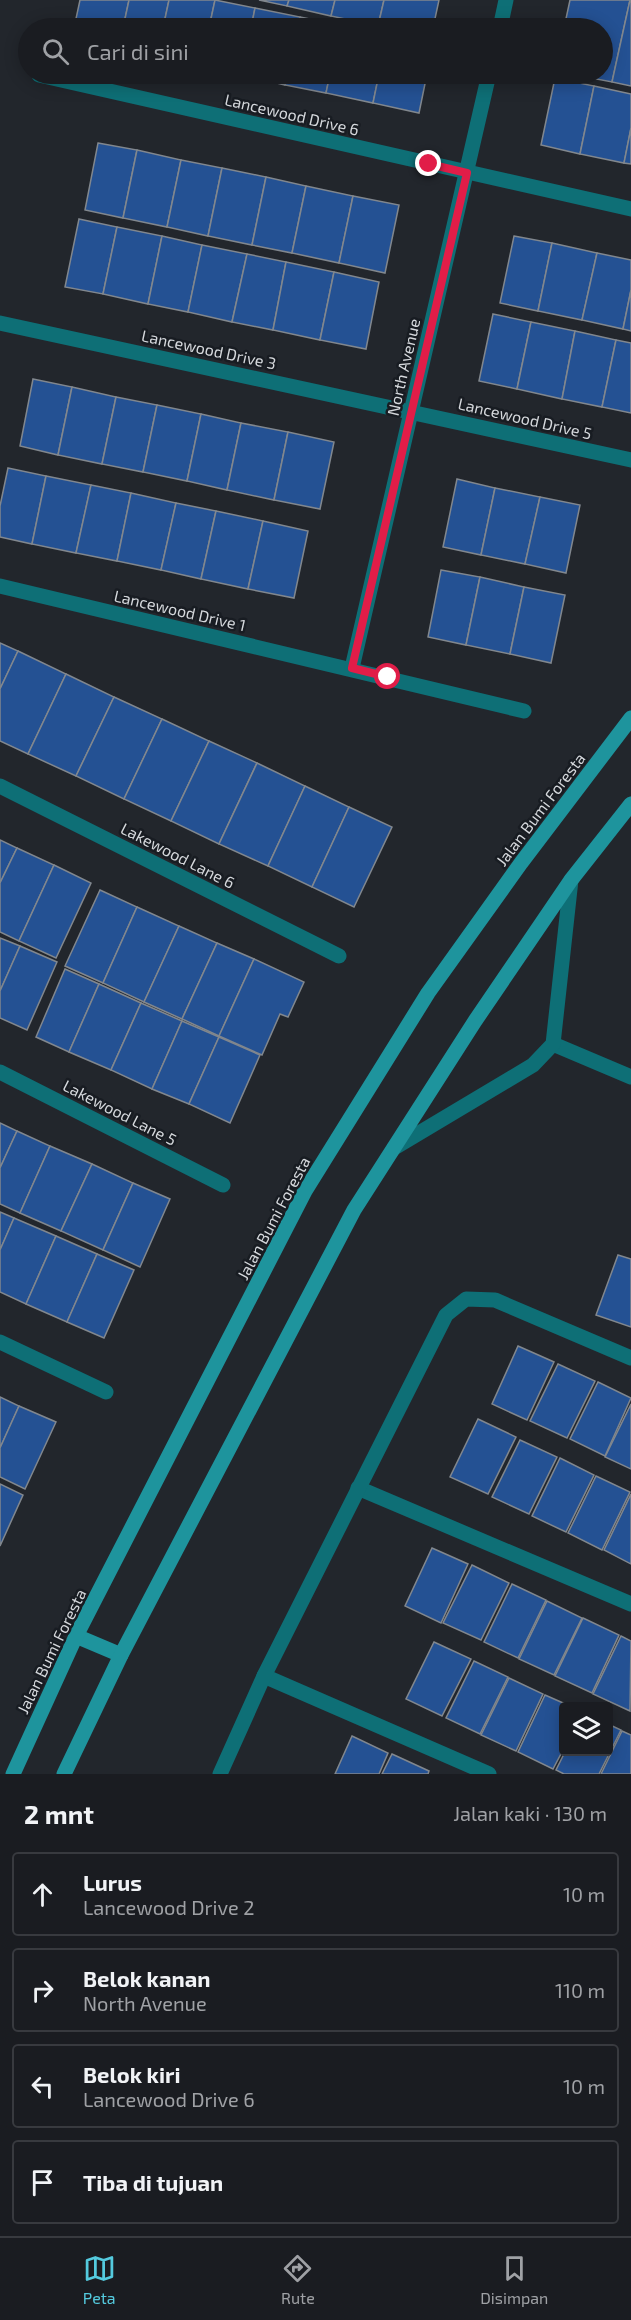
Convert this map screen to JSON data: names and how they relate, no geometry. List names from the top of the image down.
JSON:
{
  "streets": {
    "main road": ["Jalan Bumi Foresta"],
    "street": [
      "Lancewood Drive 6",
      "Lancewood Drive 3",
      "North Avenue",
      "Lancewood Drive 5",
      "Lancewood Drive 1",
      "Lakewood Lane 6",
      "Lakewood Lane 5"
    ]
  },
  "crossings": [
    ["Lancewood Drive 6", "North Avenue"],
    ["Lancewood Drive 3", "North Avenue"],
    ["Lancewood Drive 3", "Lancewood Drive 5"],
    ["North Avenue", "Lancewood Drive 5"],
    ["North Avenue", "Lancewood Drive 1"]
  ],
  "page": {
    "search": "Cari di sini",
    "heading": ["2 mnt", "Jalan kaki · 130 m"],
    "list": [
      ["Lurus", "Lancewood Drive 2", "10 m"],
      ["Belok kanan", "North Avenue", "110 m"],
      ["Belok kiri", "Lancewood Drive 6", "10 m"],
      "Tiba di tujuan"
    ],
    "nav": ["Peta", "Rute", "Disimpan"]
  }
}
